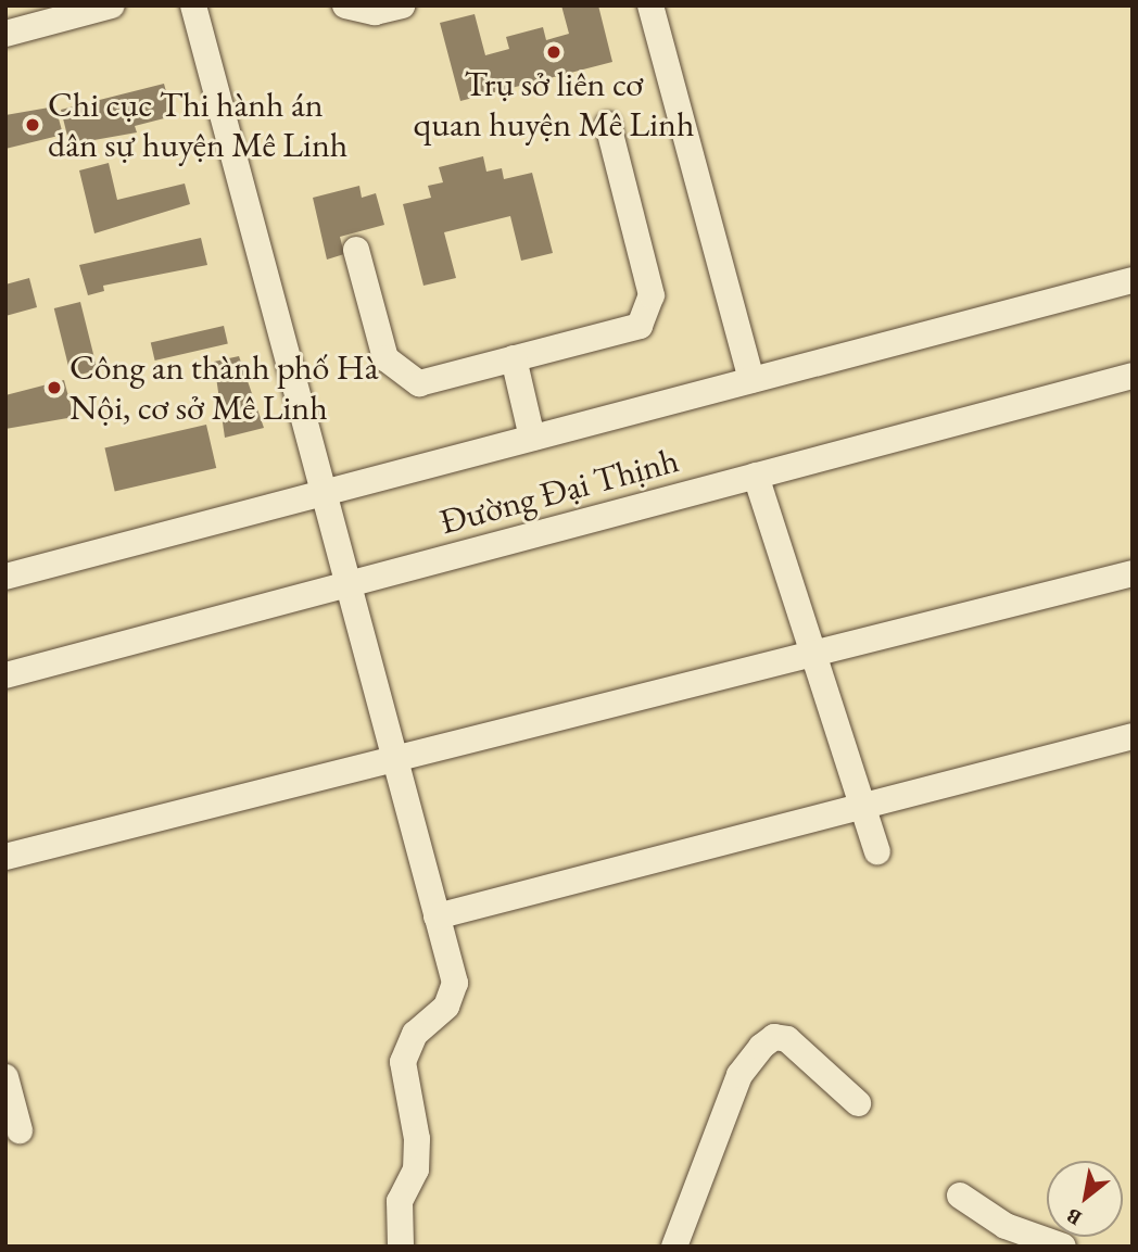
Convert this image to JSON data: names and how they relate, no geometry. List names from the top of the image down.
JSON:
{
  "streets": {
    "street": ["Đường Đại Thịnh"]
  },
  "places": ["Trụ sở liên cơ quan huyện Mê Linh", "Chi cục Thi hành án dân sự huyện Mê Linh", "Công an thành phố Hà Nội, cơ sở Mê Linh"],
  "north": "bottom left"
}
